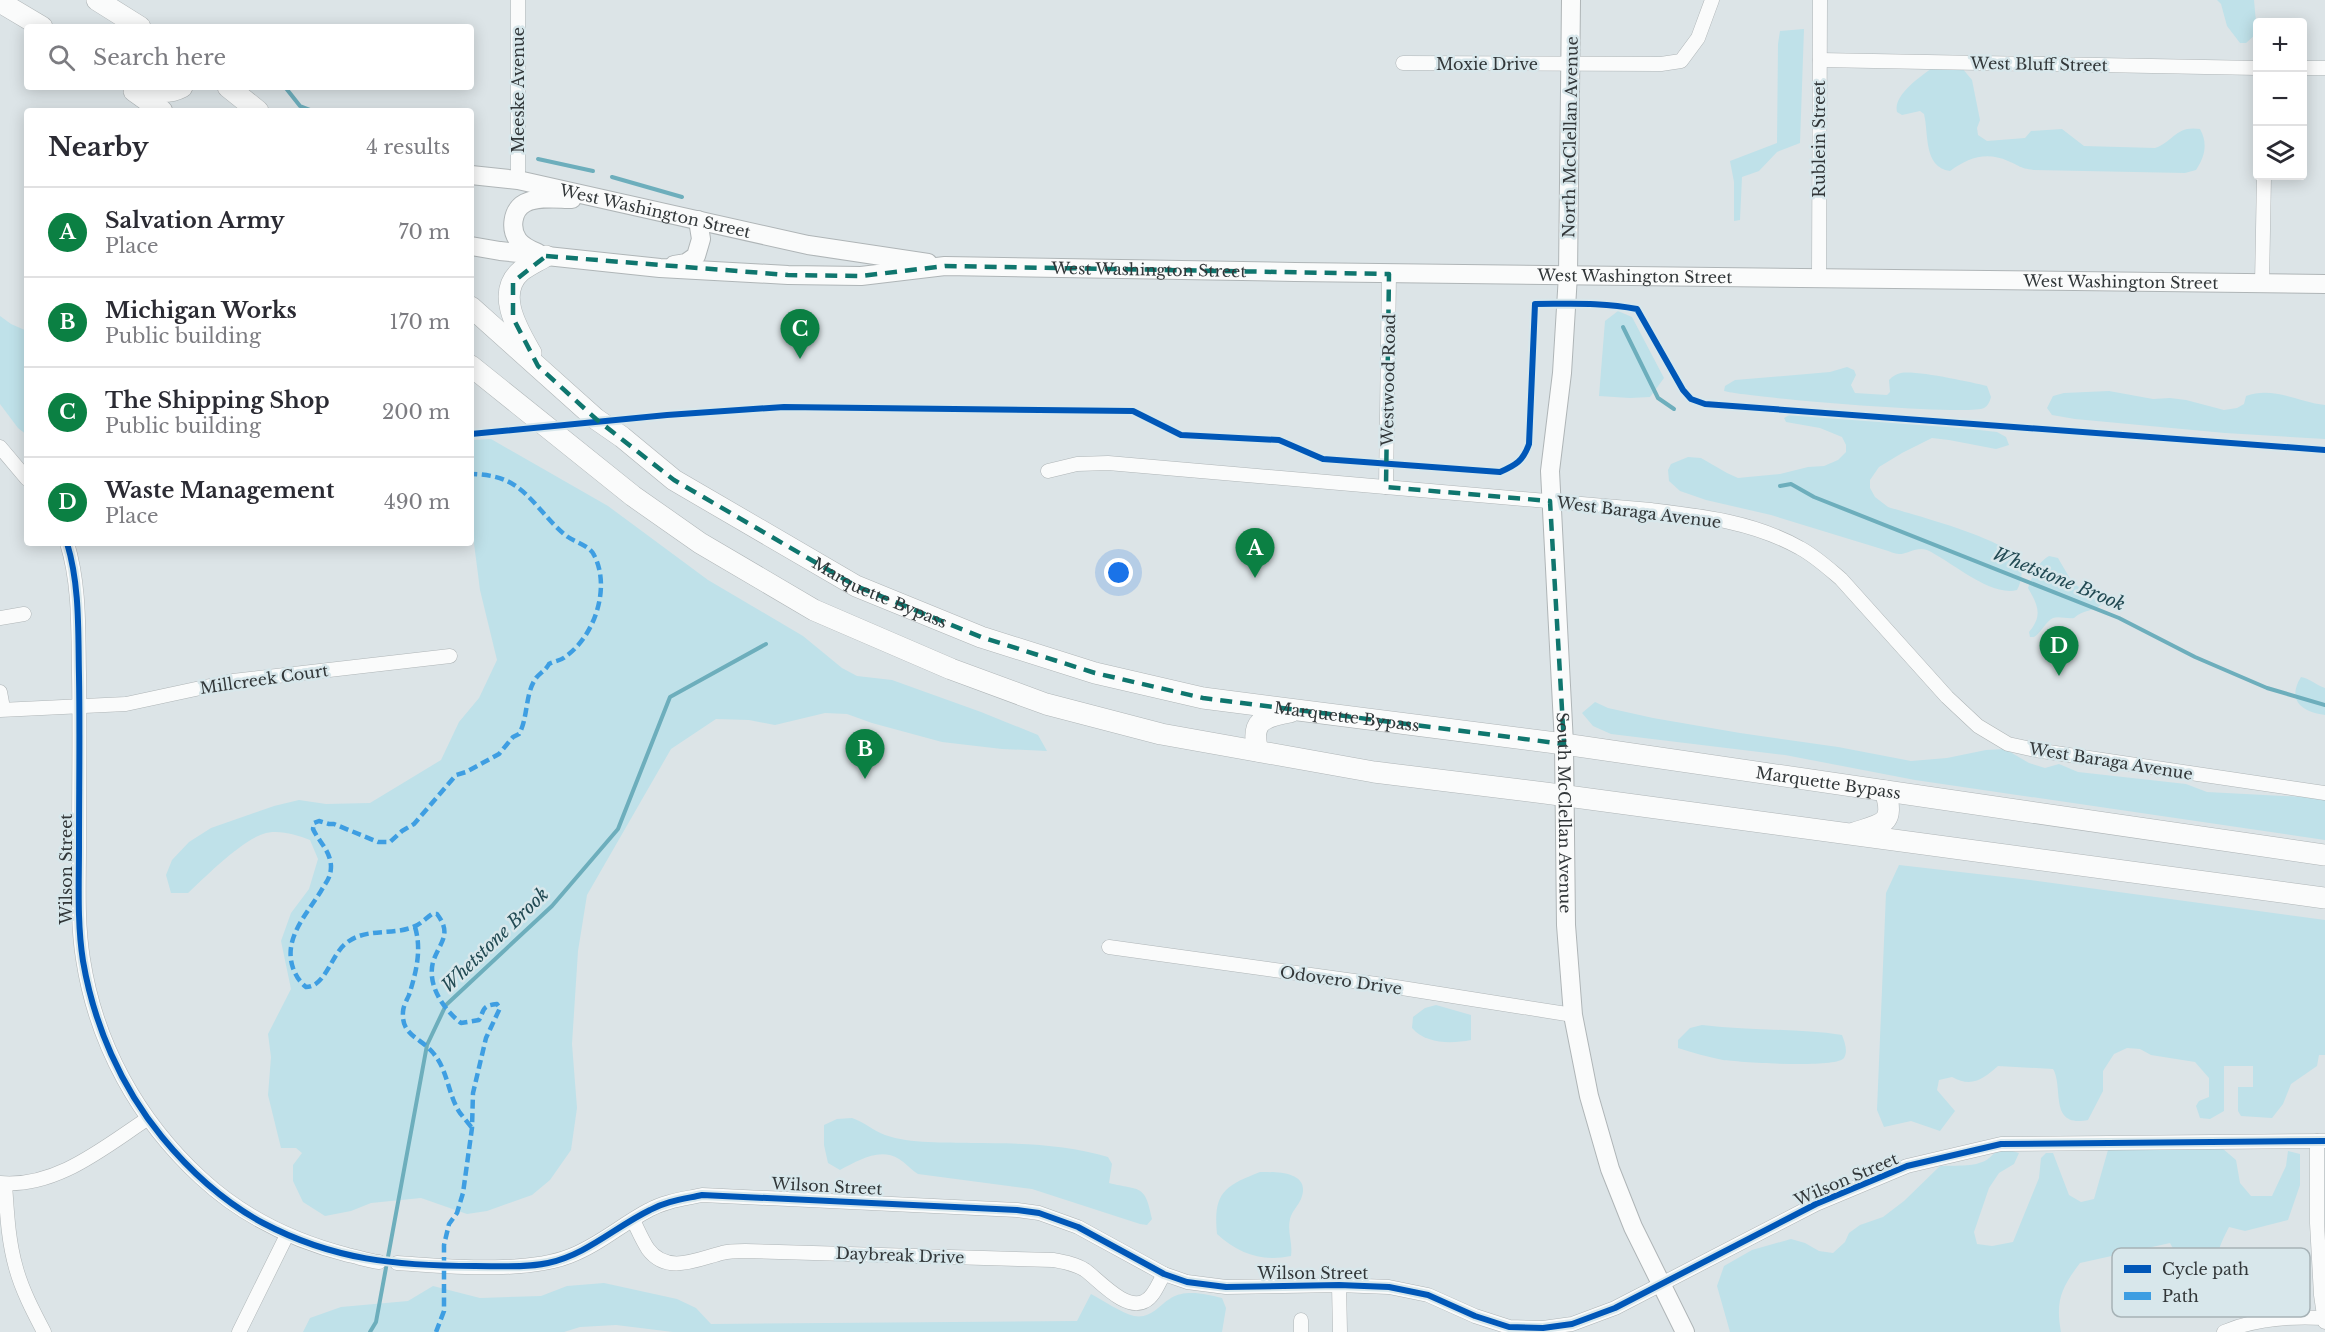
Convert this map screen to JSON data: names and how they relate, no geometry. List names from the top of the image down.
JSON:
{
  "streets": {
    "highway": ["Marquette Bypass"],
    "main road": ["North McClellan Avenue", "West Washington Street", "South McClellan Avenue"],
    "street": [
      "Moxie Drive",
      "West Bluff Street",
      "Meeske Avenue",
      "Rublein Street",
      "Westwood Road",
      "West Baraga Avenue",
      "Millcreek Court",
      "Wilson Street",
      "Odovero Drive",
      "Daybreak Drive"
    ]
  },
  "crossings": [
    ["Moxie Drive", "North McClellan Avenue"],
    ["West Bluff Street", "Rublein Street"],
    ["Meeske Avenue", "West Washington Street"],
    ["North McClellan Avenue", "West Washington Street"],
    ["North McClellan Avenue", "South McClellan Avenue"],
    ["Rublein Street", "West Washington Street"],
    ["West Washington Street", "Westwood Road"],
    ["West Washington Street", "South McClellan Avenue"],
    ["Westwood Road", "West Baraga Avenue"],
    ["West Baraga Avenue", "South McClellan Avenue"],
    ["Marquette Bypass", "South McClellan Avenue"],
    ["Millcreek Court", "Wilson Street"],
    ["South McClellan Avenue", "Wilson Street"],
    ["South McClellan Avenue", "Odovero Drive"],
    ["Wilson Street", "Daybreak Drive"]
  ],
  "water": ["Whetstone Brook"],
  "legend": ["Cycle path", "Path"],
  "page": {
    "map_buttons": ["+", "−"],
    "search": "Search here",
    "heading": ["Nearby", "4 results"],
    "list": [
      {
        "mark": "A",
        "name": "Salvation Army",
        "note": "Place",
        "value": "70 m"
      },
      {
        "mark": "B",
        "name": "Michigan Works",
        "note": "Public building",
        "value": "170 m"
      },
      {
        "mark": "C",
        "name": "The Shipping Shop",
        "note": "Public building",
        "value": "200 m"
      },
      {
        "mark": "D",
        "name": "Waste Management",
        "note": "Place",
        "value": "490 m"
      }
    ],
    "pins": [
      "C",
      "A",
      "D",
      "B"
    ]
  }
}
